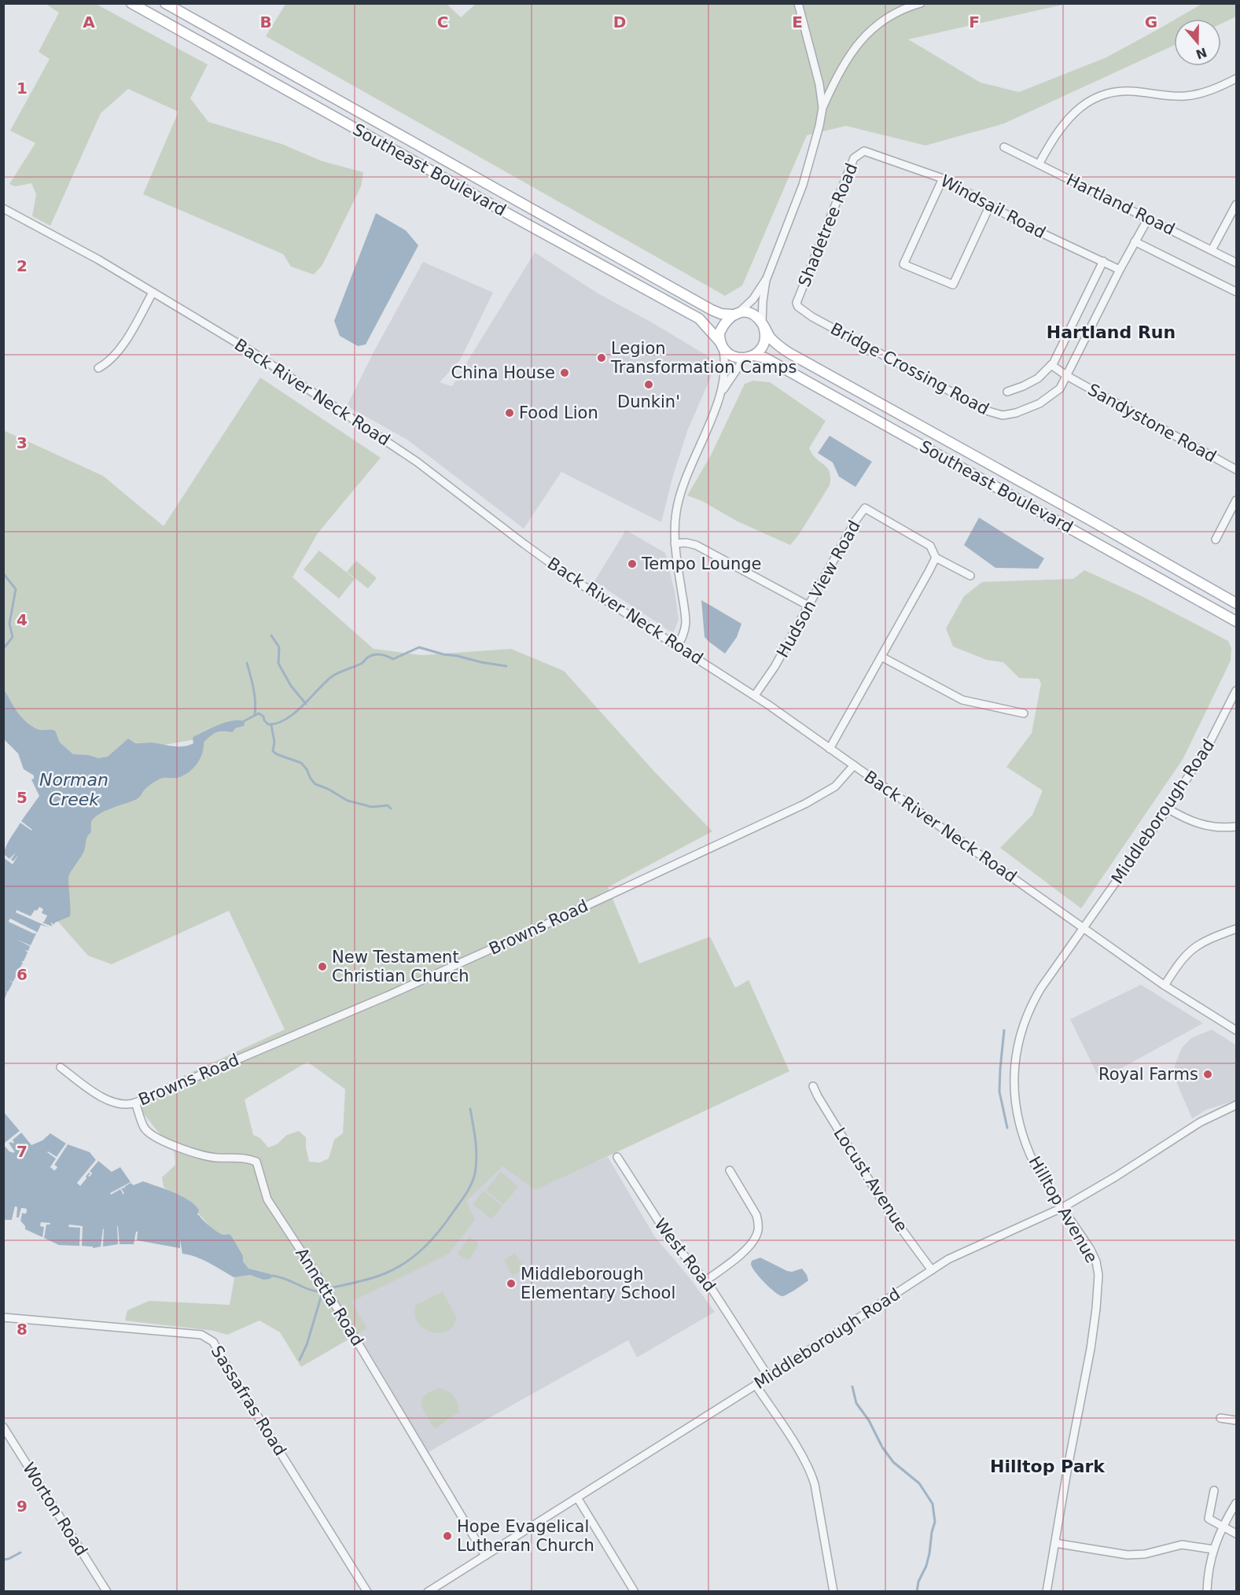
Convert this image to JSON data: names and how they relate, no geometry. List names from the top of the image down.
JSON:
{
  "streets": {
    "main road": ["Southeast Boulevard"],
    "street": [
      "Hartland Road",
      "Windsail Road",
      "Shadetree Road",
      "Bridge Crossing Road",
      "Back River Neck Road",
      "Sandystone Road",
      "Hudson View Road",
      "Middleborough Road",
      "Browns Road",
      "Locust Avenue",
      "Hilltop Avenue",
      "West Road",
      "Annetta Road",
      "Sassafras Road",
      "Worton Road"
    ]
  },
  "crossings": [
    ["Hartland Road", "Bridge Crossing Road"],
    ["Windsail Road", "Shadetree Road"],
    ["Windsail Road", "Bridge Crossing Road"],
    ["Shadetree Road", "Bridge Crossing Road"],
    ["Bridge Crossing Road", "Sandystone Road"],
    ["Back River Neck Road", "Hudson View Road"],
    ["Back River Neck Road", "Middleborough Road"],
    ["Back River Neck Road", "Browns Road"],
    ["Back River Neck Road", "Hilltop Avenue"],
    ["Middleborough Road", "Locust Avenue"],
    ["Middleborough Road", "Hilltop Avenue"],
    ["Middleborough Road", "West Road"],
    ["Middleborough Road", "Annetta Road"],
    ["Browns Road", "Annetta Road"]
  ],
  "districts": ["Hartland Run", "Hilltop Park"],
  "water": ["Norman Creek"],
  "places": [
    "Legion Transformation Camps",
    "China House",
    "Dunkin'",
    "Food Lion",
    "Tempo Lounge",
    "New Testament Christian Church",
    "Royal Farms",
    "Middleborough Elementary School",
    "Hope Evagelical Lutheran Church"
  ],
  "north": "bottom",
  "grid": {
    "columns": [
      "A",
      "B",
      "C",
      "D",
      "E",
      "F",
      "G"
    ],
    "rows": [
      "1",
      "2",
      "3",
      "4",
      "5",
      "6",
      "7",
      "8",
      "9"
    ]
  }
}
